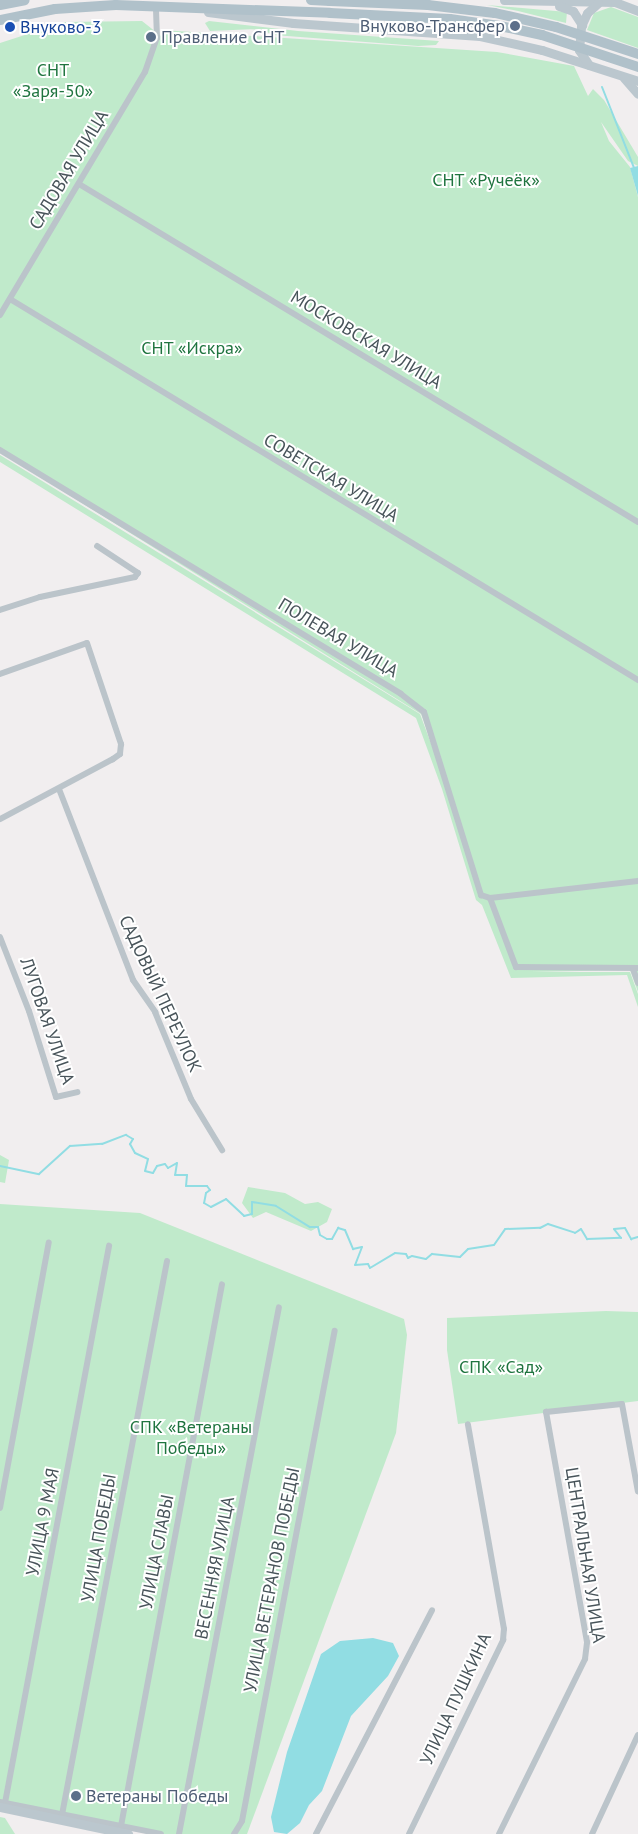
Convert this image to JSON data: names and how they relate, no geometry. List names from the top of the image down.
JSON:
{
  "streets": {
    "street": [
      "САДОВАЯ УЛИЦА",
      "МОСКОВСКАЯ УЛИЦА",
      "СОВЕТСКАЯ УЛИЦА",
      "ПОЛЕВАЯ УЛИЦА",
      "САДОВЫЙ ПЕРЕУЛОК",
      "ЛУГОВАЯ УЛИЦА",
      "УЛИЦА 9 МАЯ",
      "УЛИЦА ПОБЕДЫ",
      "УЛИЦА СЛАВЫ",
      "ЦЕНТРАЛЬНАЯ УЛИЦА",
      "ВЕСЕННЯЯ УЛИЦА",
      "УЛИЦА ВЕТЕРАНОВ ПОБЕДЫ",
      "УЛИЦА ПУШКИНА"
    ]
  },
  "crossings": [
    ["САДОВАЯ УЛИЦА", "МОСКОВСКАЯ УЛИЦА"],
    ["САДОВАЯ УЛИЦА", "СОВЕТСКАЯ УЛИЦА"]
  ],
  "parks": [
    "СНТ «Заря-50»",
    "СНТ «Ручеёк»",
    "СНТ «Искра»",
    "СПК «Сад»",
    "СПК «Ветераны Победы»"
  ],
  "places": [
    "Внуково-Трансфер",
    "Внуково-3",
    "Правление СНТ",
    "Ветераны Победы"
  ]
}
